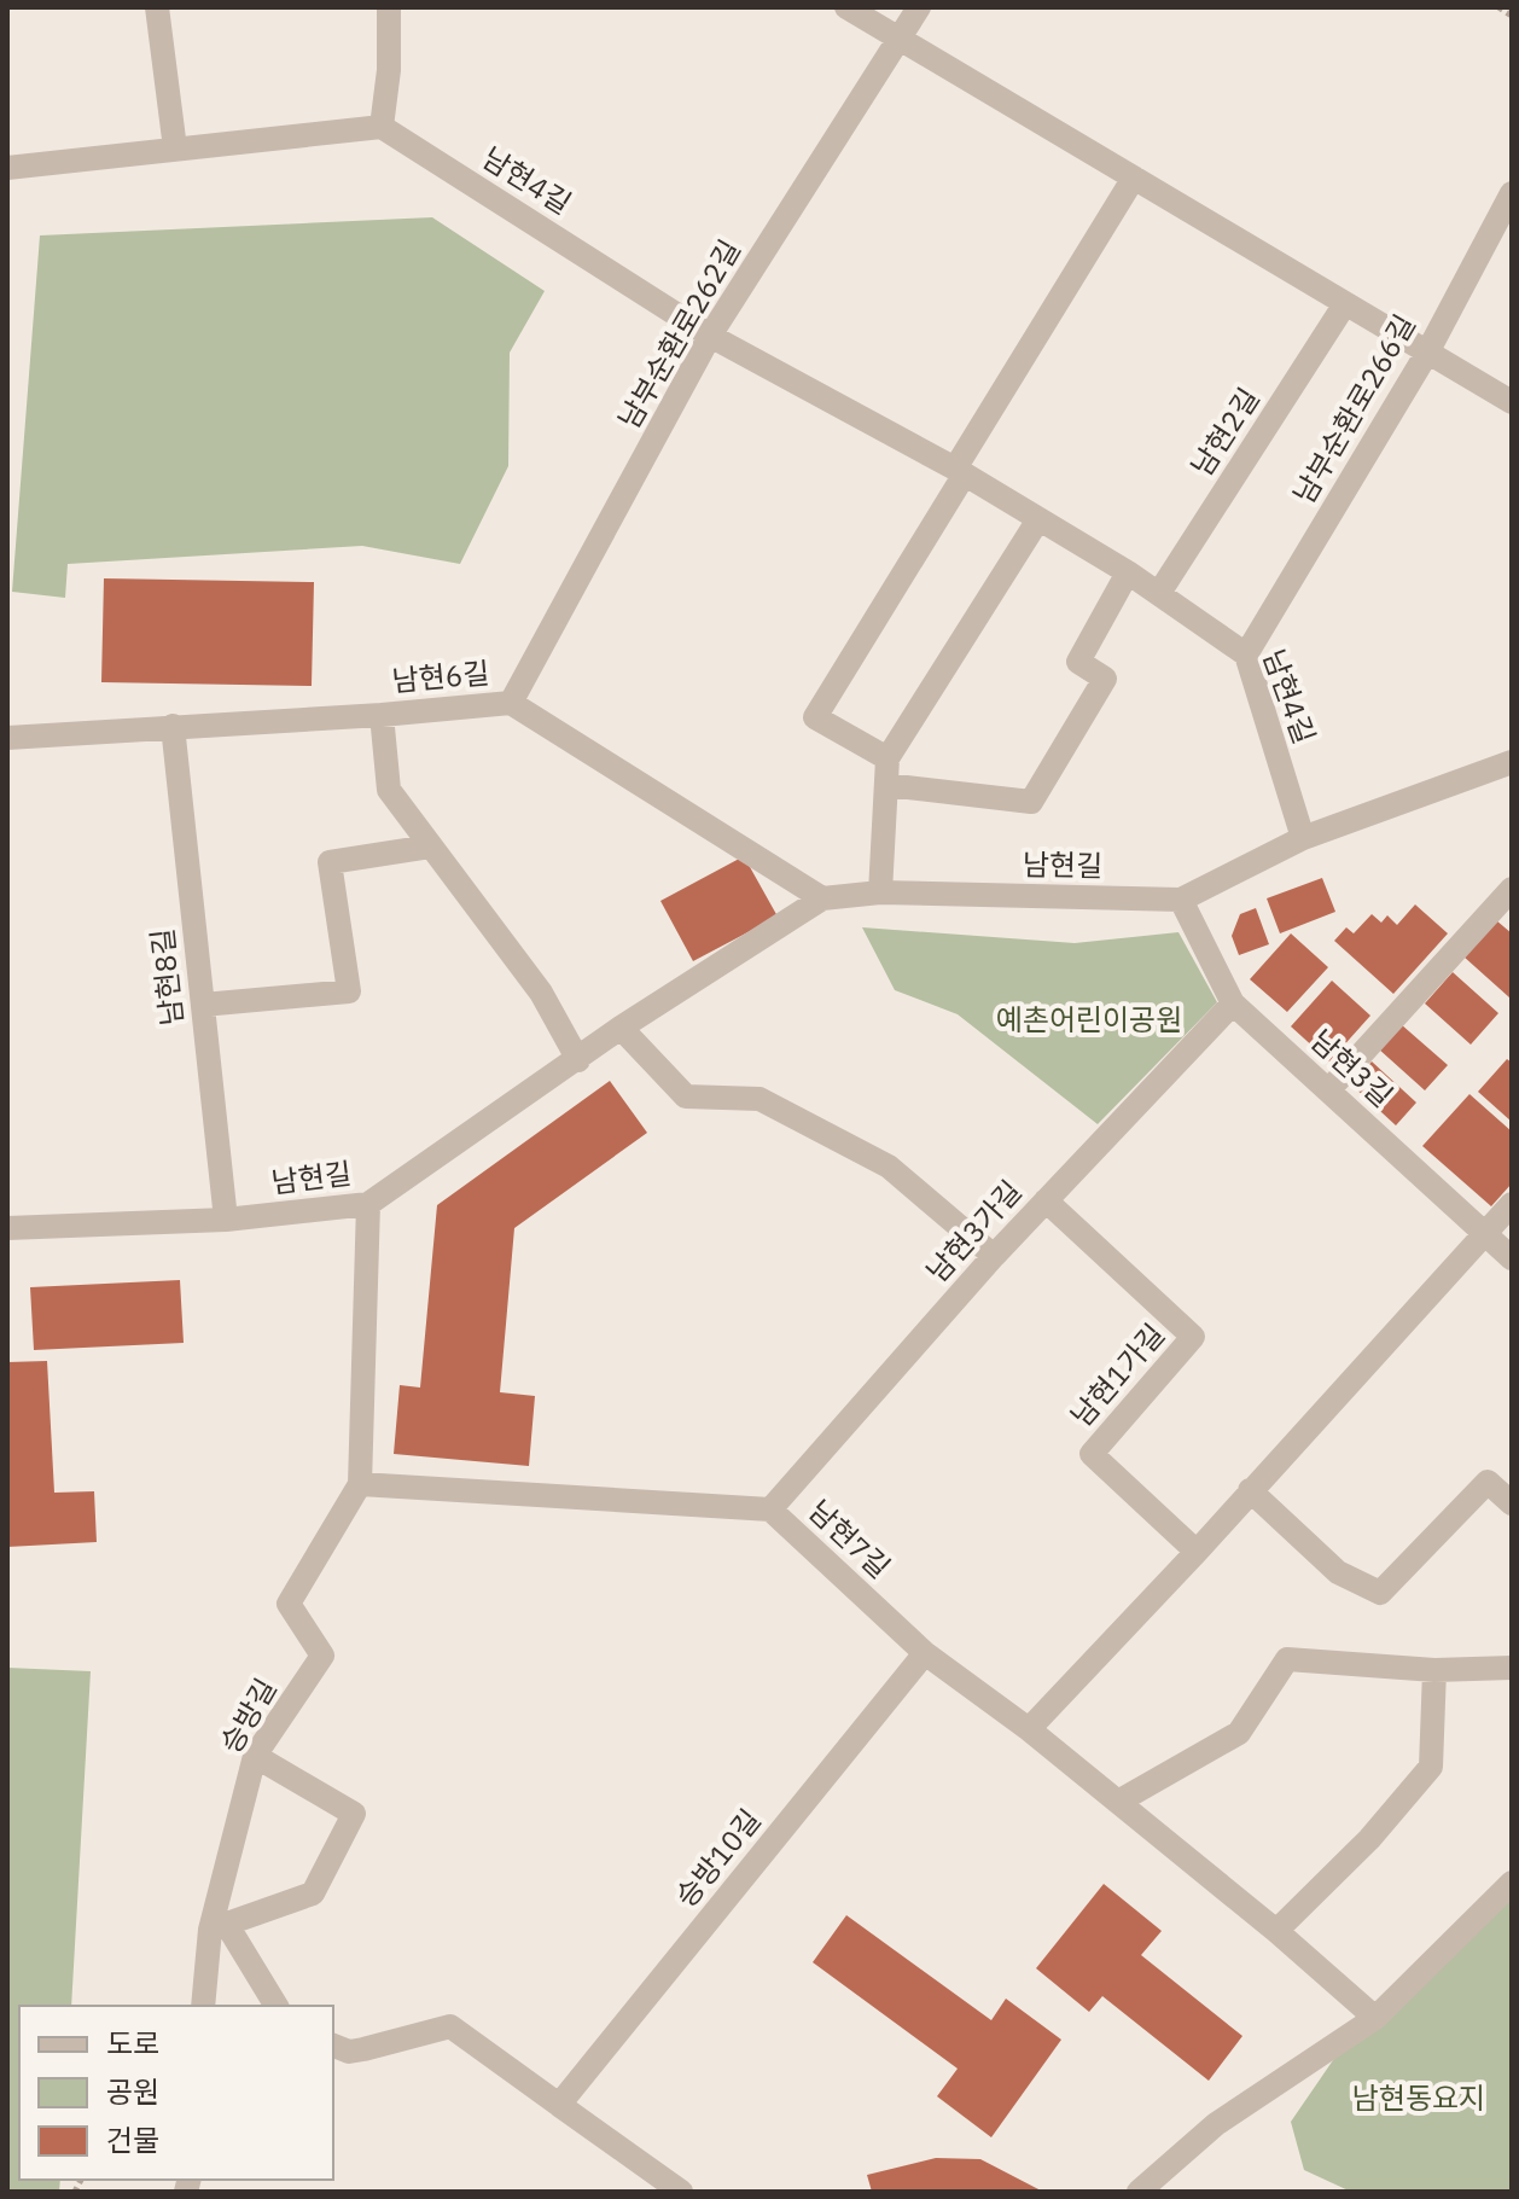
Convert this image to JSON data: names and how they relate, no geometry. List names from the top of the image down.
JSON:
{
  "streets": {
    "street": [
      "남현4길",
      "남부순환로262길",
      "남부순환로266길",
      "남현2길",
      "남현6길",
      "남현길",
      "남현8길",
      "남현3길",
      "남현3가길",
      "남현1가길",
      "남현7길",
      "승방길",
      "승방10길"
    ]
  },
  "crossings": [
    ["남현4길", "남부순환로262길"],
    ["남현4길", "남부순환로266길"],
    ["남현4길", "남현2길"],
    ["남현4길", "남현길"],
    ["남부순환로262길", "남현6길"],
    ["남현6길", "남현길"],
    ["남현6길", "남현8길"],
    ["남현길", "남현8길"],
    ["남현길", "남현3길"],
    ["남현3길", "남현3가길"],
    ["남현3가길", "남현1가길"],
    ["남현3가길", "남현7길"],
    ["남현7길", "승방길"],
    ["남현7길", "승방10길"]
  ],
  "parks": ["예촌어린이공원", "남현동요지"],
  "legend": ["도로", "공원", "건물"]
}
